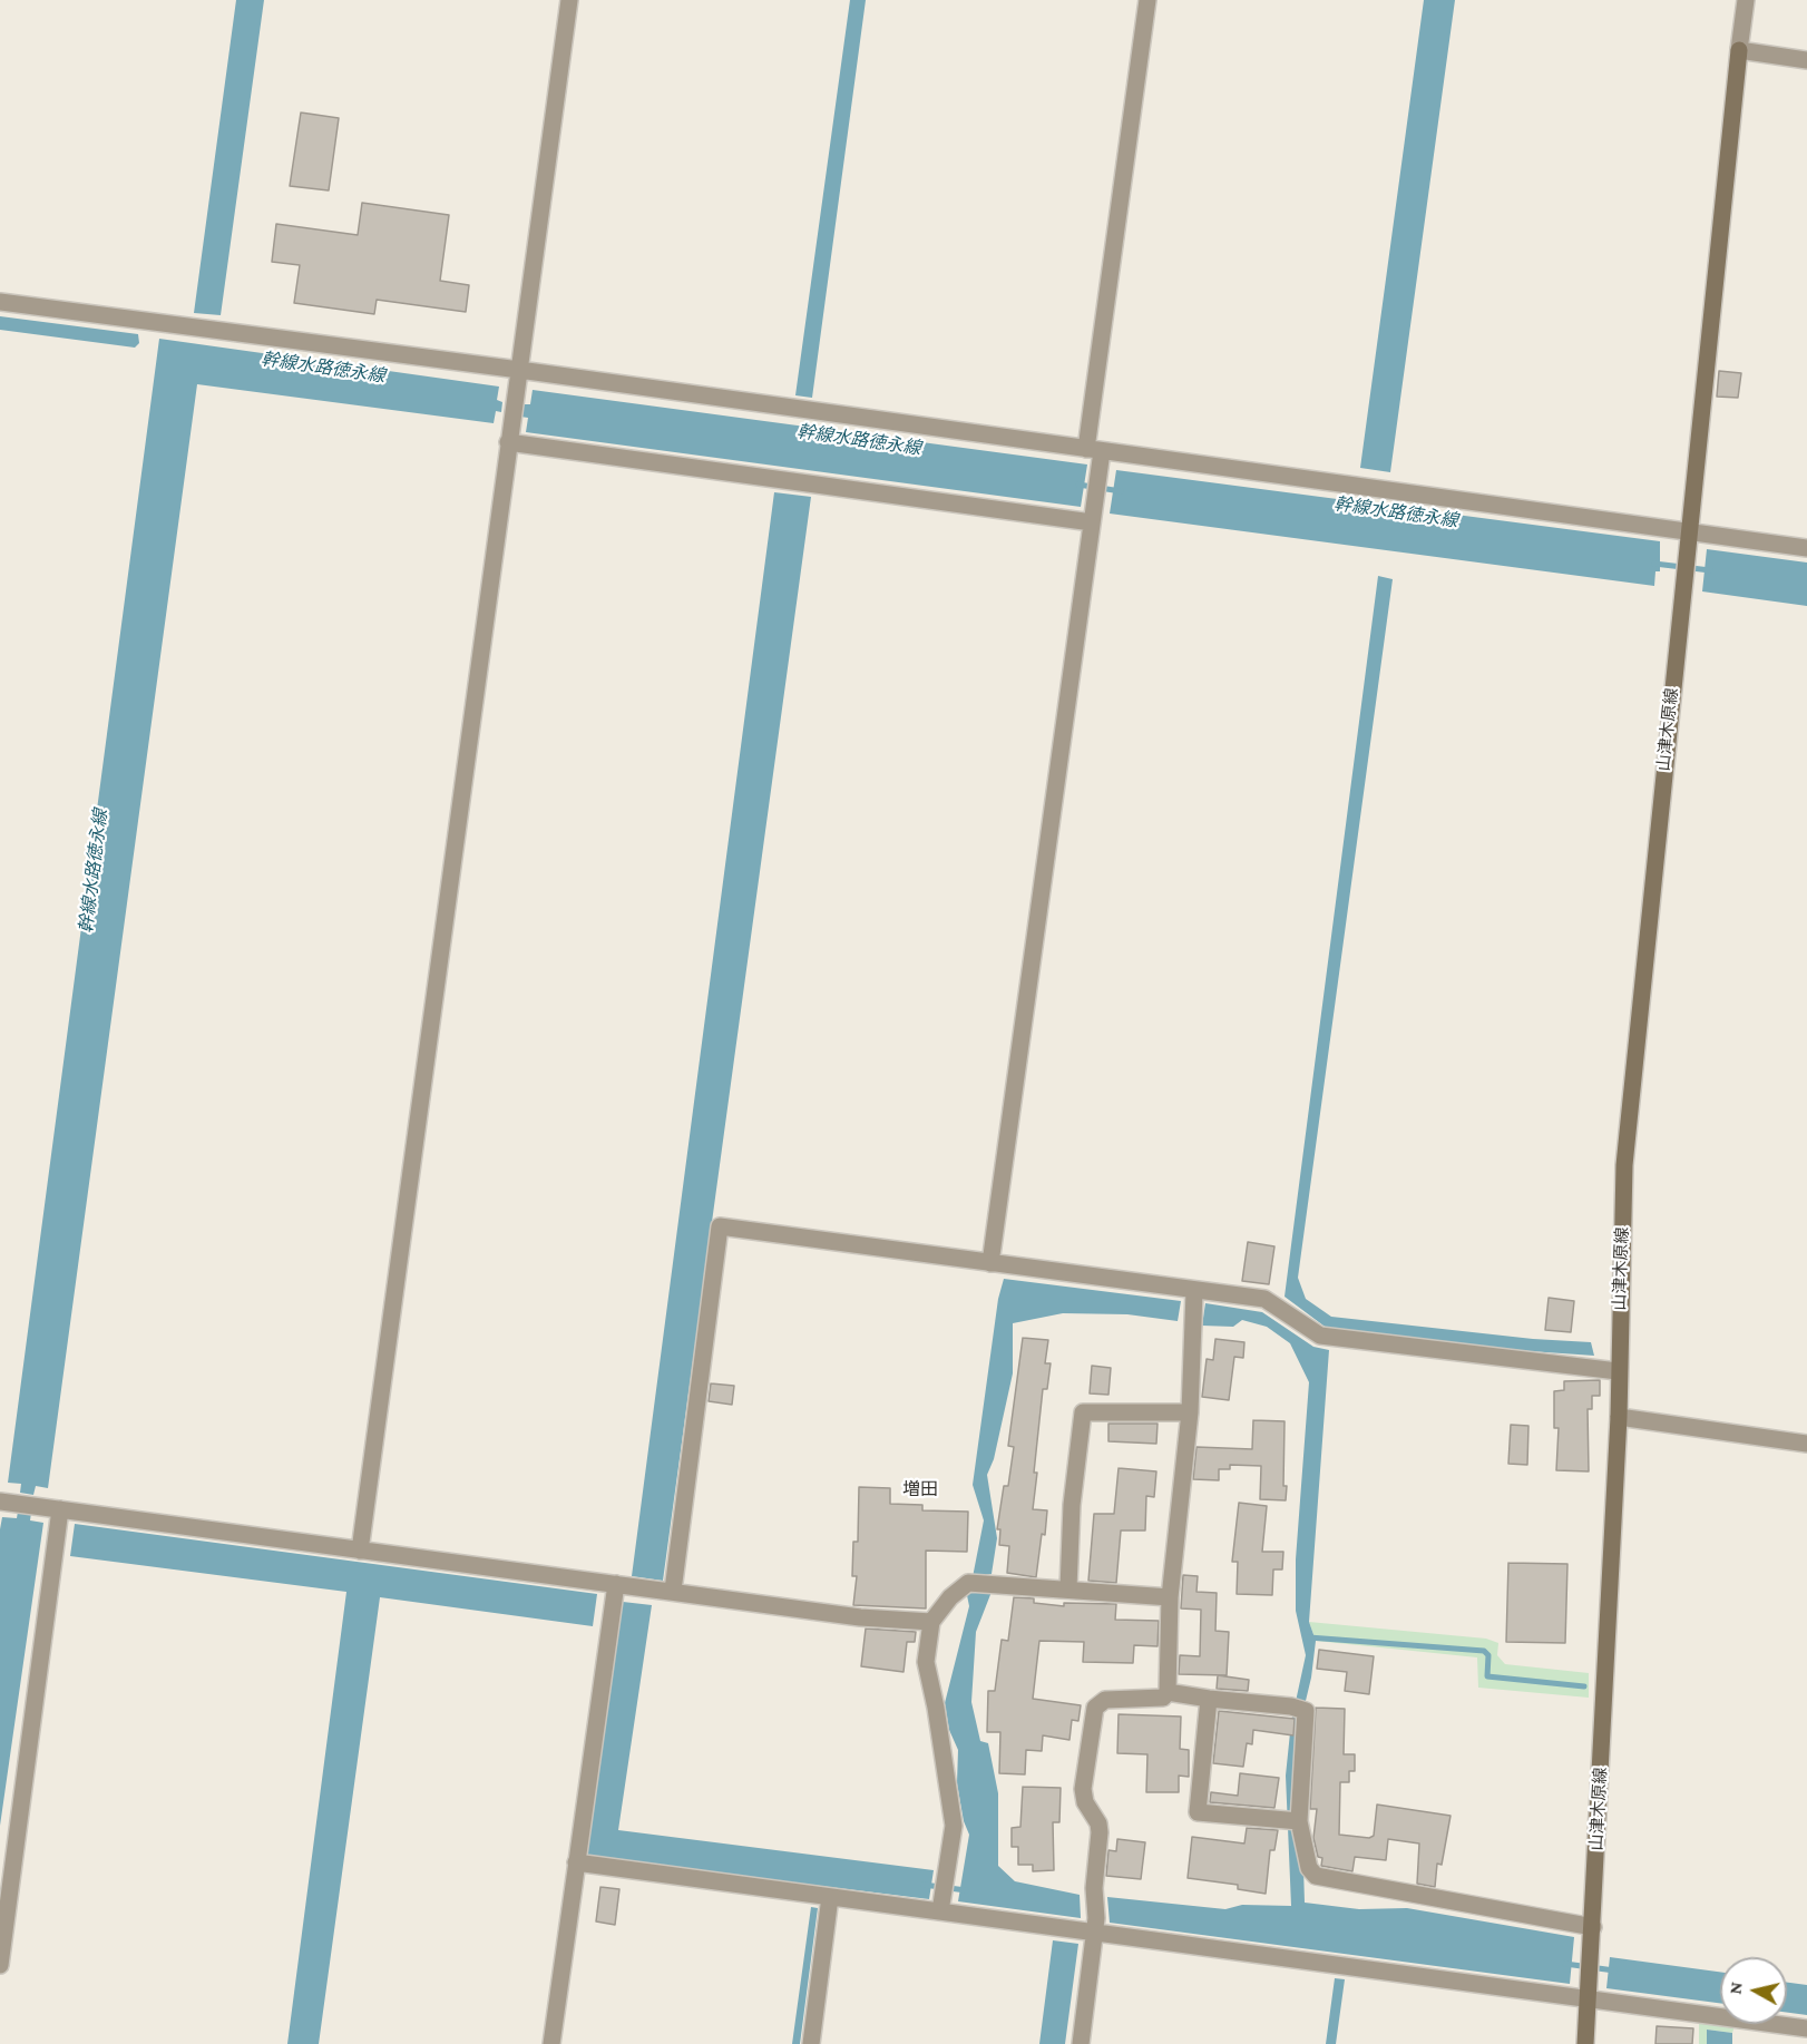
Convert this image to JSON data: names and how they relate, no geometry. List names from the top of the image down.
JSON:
{
  "streets": {
    "street": ["山津木原線"]
  },
  "districts": ["増田"],
  "water": ["幹線水路徳永線"],
  "north": "left"
}
